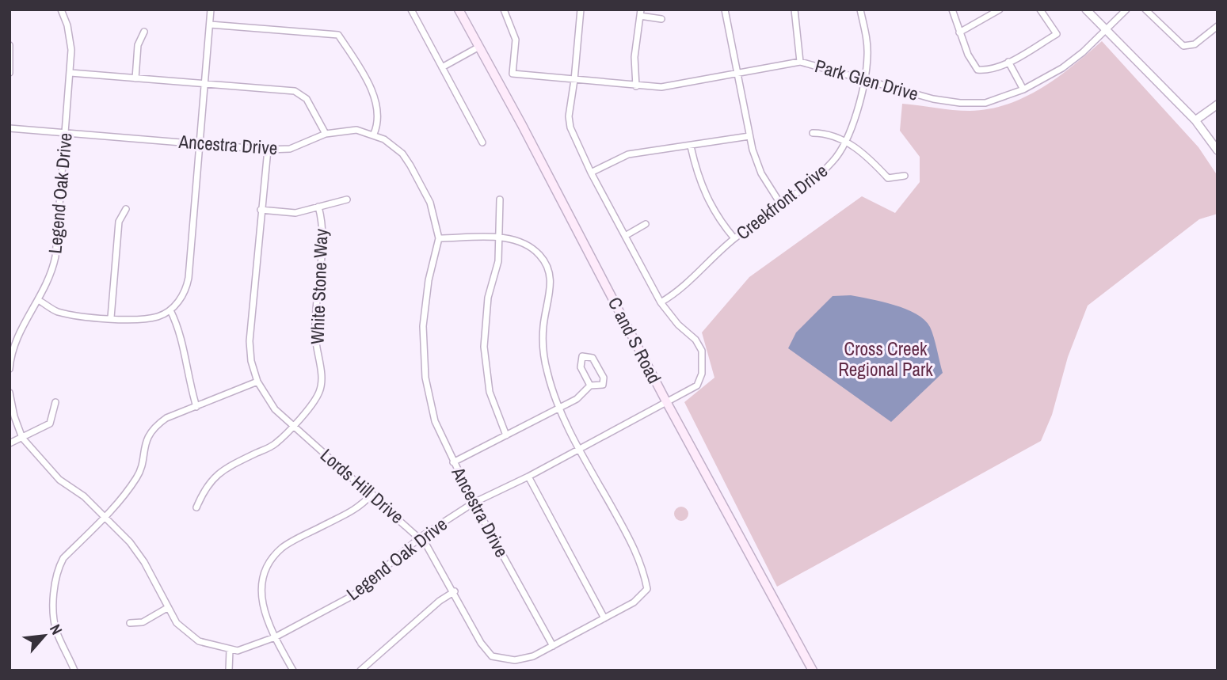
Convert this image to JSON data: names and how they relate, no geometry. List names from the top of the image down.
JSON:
{
  "streets": {
    "main road": ["C and S Road"],
    "street": [
      "Park Glen Drive",
      "Ancestra Drive",
      "Legend Oak Drive",
      "Creekfront Drive",
      "White Stone Way",
      "Lords Hill Drive"
    ]
  },
  "crossings": [
    ["Park Glen Drive", "Creekfront Drive"],
    ["Ancestra Drive", "Legend Oak Drive"],
    ["Ancestra Drive", "Lords Hill Drive"],
    ["Legend Oak Drive", "Creekfront Drive"],
    ["Legend Oak Drive", "C and S Road"],
    ["Legend Oak Drive", "Lords Hill Drive"],
    ["White Stone Way", "Lords Hill Drive"]
  ],
  "parks": ["Cross Creek Regional Park"],
  "north": "top right"
}
